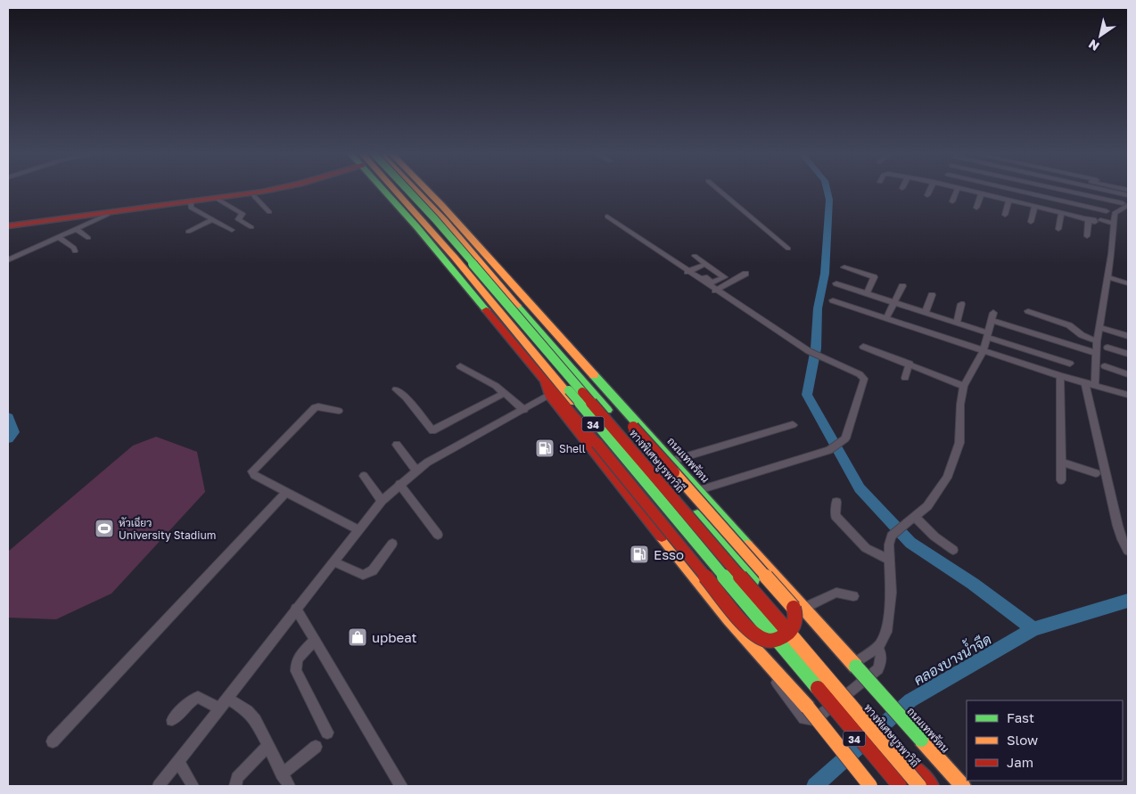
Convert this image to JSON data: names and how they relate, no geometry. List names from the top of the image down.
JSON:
{
  "streets": {
    "main road": ["34", "ถนนเทพรัตน", "ทางพิเศษบูรพาวิถี"]
  },
  "water": ["คลองบางน้ำจืด"],
  "places": {
    "fuel station": ["Shell", "Esso"],
    "sports": ["หัวเฉียว University Stadium"],
    "shop": ["upbeat"]
  },
  "legend": ["Fast", "Slow", "Jam"],
  "north": "bottom left"
}
